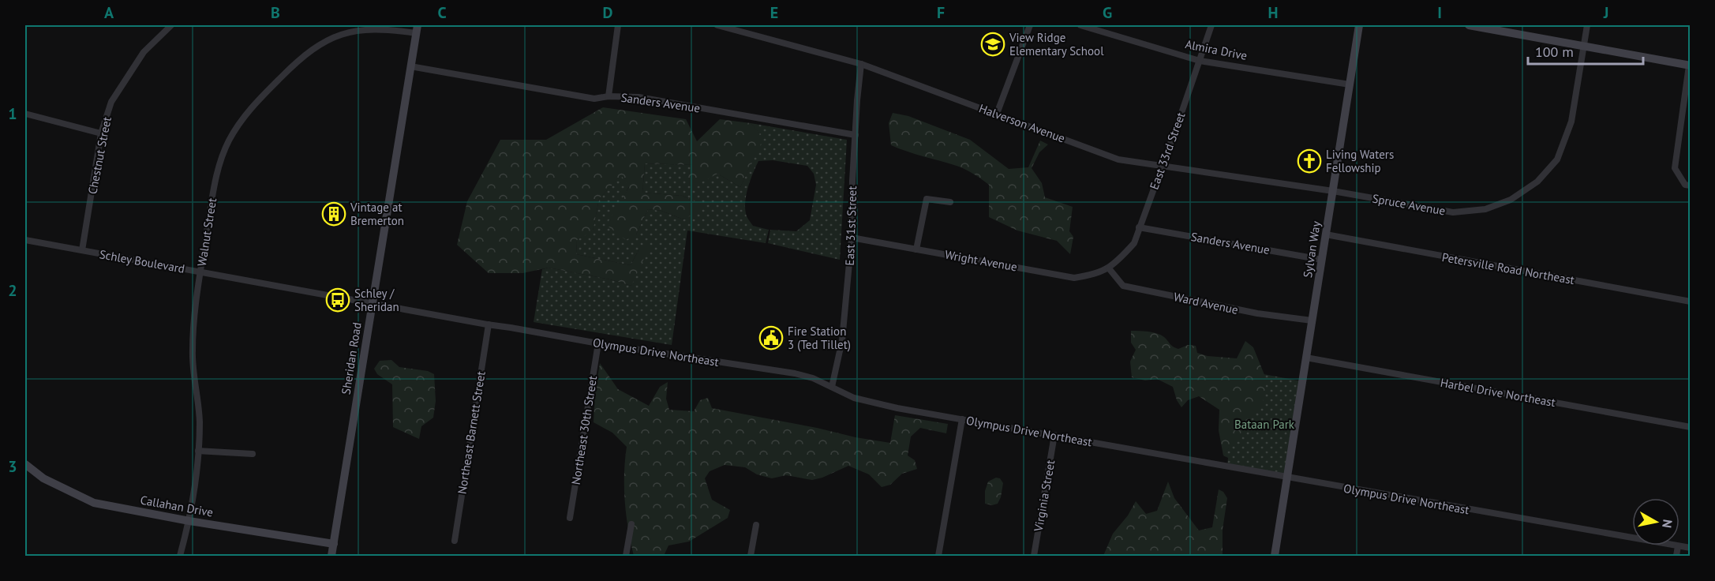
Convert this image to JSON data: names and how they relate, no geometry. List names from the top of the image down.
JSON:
{
  "streets": {
    "main road": ["Sylvan Way", "Sheridan Road", "Callahan Drive"],
    "street": [
      "Almira Drive",
      "Sanders Avenue",
      "Halverson Avenue",
      "East 33rd Street",
      "Chestnut Street",
      "Spruce Avenue",
      "East 31st Street",
      "Walnut Street",
      "Wright Avenue",
      "Schley Boulevard",
      "Petersville Road Northeast",
      "Ward Avenue",
      "Olympus Drive Northeast",
      "Harbel Drive Northeast",
      "Northeast 30th Street",
      "Northeast Barnett Street",
      "Virginia Street"
    ]
  },
  "crossings": [
    ["Almira Drive", "East 33rd Street"],
    ["Almira Drive", "Sylvan Way"],
    ["Sanders Avenue", "East 33rd Street"],
    ["Sanders Avenue", "East 31st Street"],
    ["Sanders Avenue", "Sylvan Way"],
    ["Sanders Avenue", "Sheridan Road"],
    ["Halverson Avenue", "East 33rd Street"],
    ["Halverson Avenue", "Spruce Avenue"],
    ["Halverson Avenue", "East 31st Street"],
    ["Halverson Avenue", "Sylvan Way"],
    ["East 33rd Street", "Wright Avenue"],
    ["East 33rd Street", "Ward Avenue"],
    ["Chestnut Street", "Schley Boulevard"],
    ["Spruce Avenue", "Sylvan Way"],
    ["East 31st Street", "Wright Avenue"],
    ["East 31st Street", "Olympus Drive Northeast"],
    ["Walnut Street", "Schley Boulevard"],
    ["Walnut Street", "Sheridan Road"],
    ["Walnut Street", "Callahan Drive"],
    ["Sylvan Way", "Petersville Road Northeast"],
    ["Sylvan Way", "Ward Avenue"],
    ["Sylvan Way", "Olympus Drive Northeast"],
    ["Sylvan Way", "Harbel Drive Northeast"],
    ["Wright Avenue", "Ward Avenue"],
    ["Schley Boulevard", "Olympus Drive Northeast"],
    ["Schley Boulevard", "Sheridan Road"],
    ["Olympus Drive Northeast", "Sheridan Road"],
    ["Olympus Drive Northeast", "Northeast 30th Street"],
    ["Olympus Drive Northeast", "Northeast Barnett Street"],
    ["Olympus Drive Northeast", "Virginia Street"],
    ["Sheridan Road", "Callahan Drive"]
  ],
  "parks": ["Bataan Park"],
  "places": {
    "school or university": ["View Ridge Elementary School"],
    "church": ["Living Waters Fellowship"],
    "building": ["Vintage at Bremerton"],
    "bus stop": ["Schley / Sheridan"],
    "public building": ["Fire Station 3 (Ted Tillet)"]
  },
  "scale_bar": "100 m",
  "north": "right",
  "grid": {
    "columns": [
      "A",
      "B",
      "C",
      "D",
      "E",
      "F",
      "G",
      "H",
      "I",
      "J"
    ],
    "rows": ["1", "2", "3"]
  }
}
